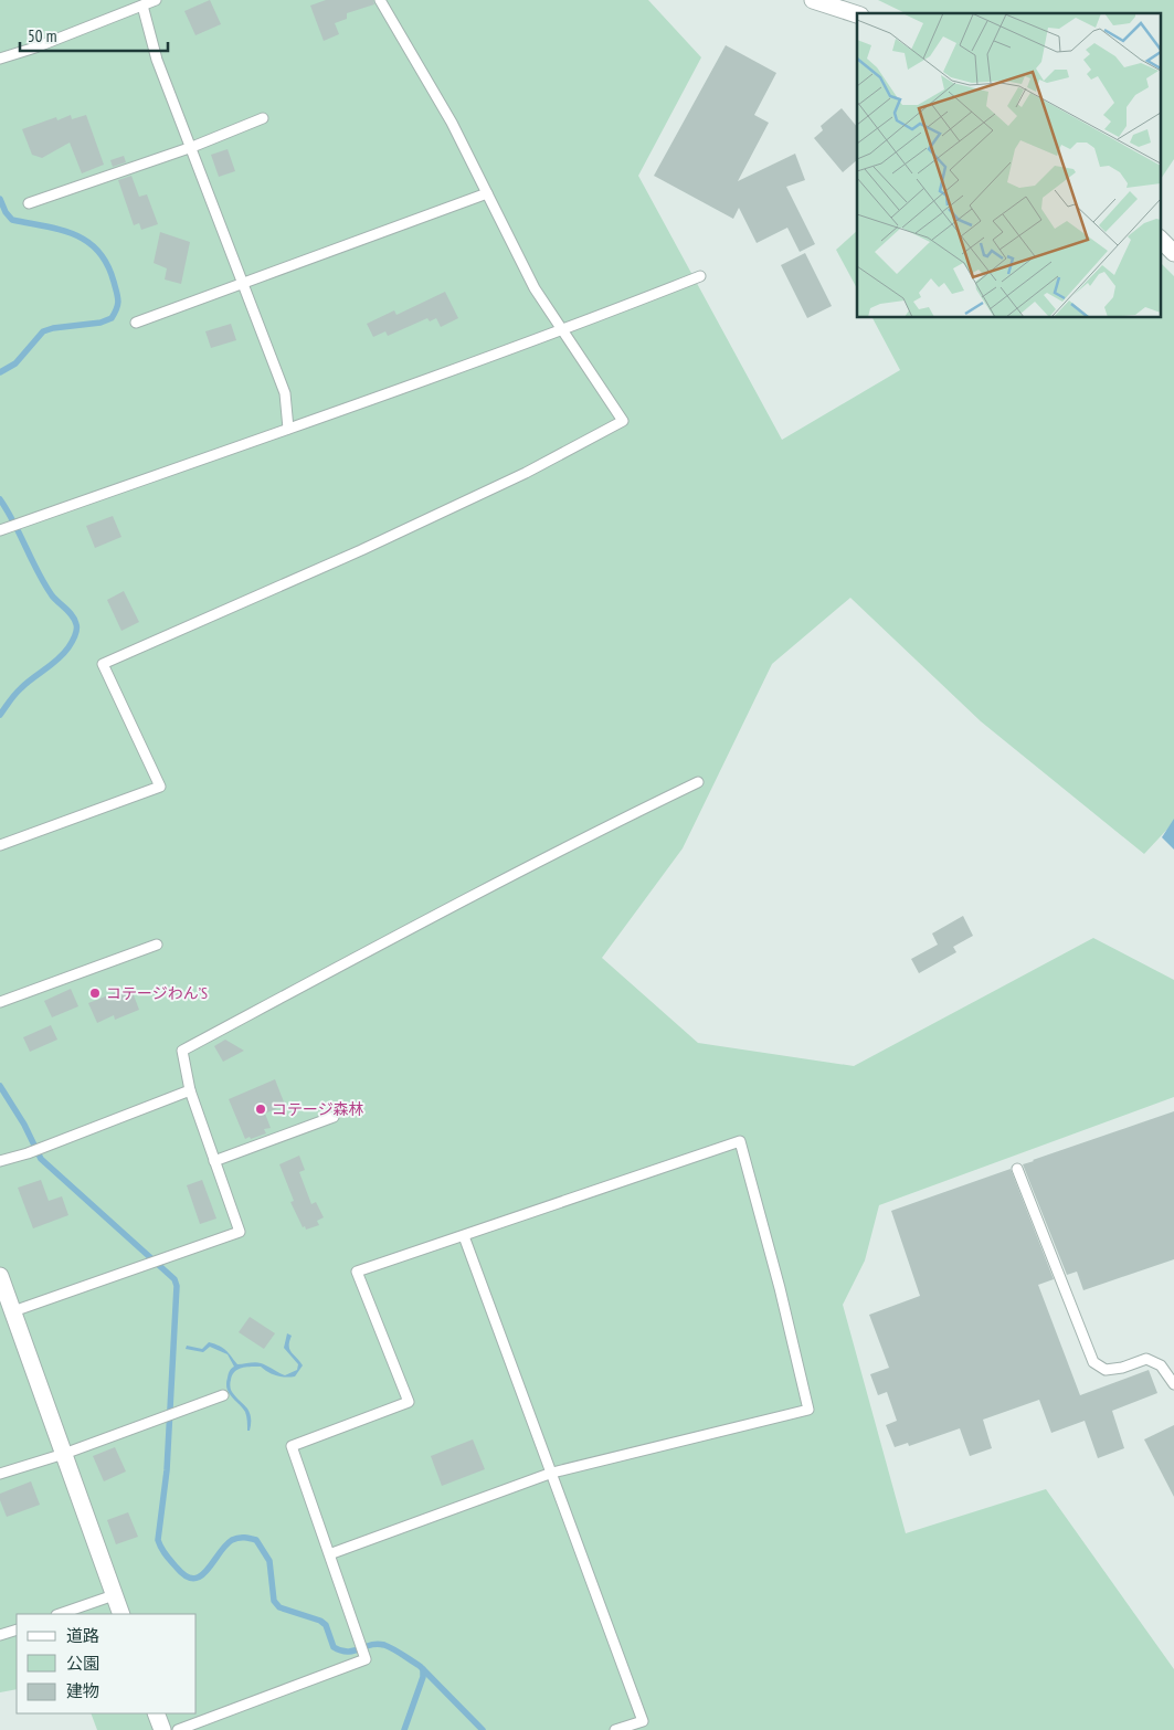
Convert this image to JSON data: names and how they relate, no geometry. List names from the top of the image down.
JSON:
{
  "places": ["コテージわん’S", "コテージ森林"],
  "legend": ["道路", "公園", "建物"],
  "scale_bar": "50 m"
}
